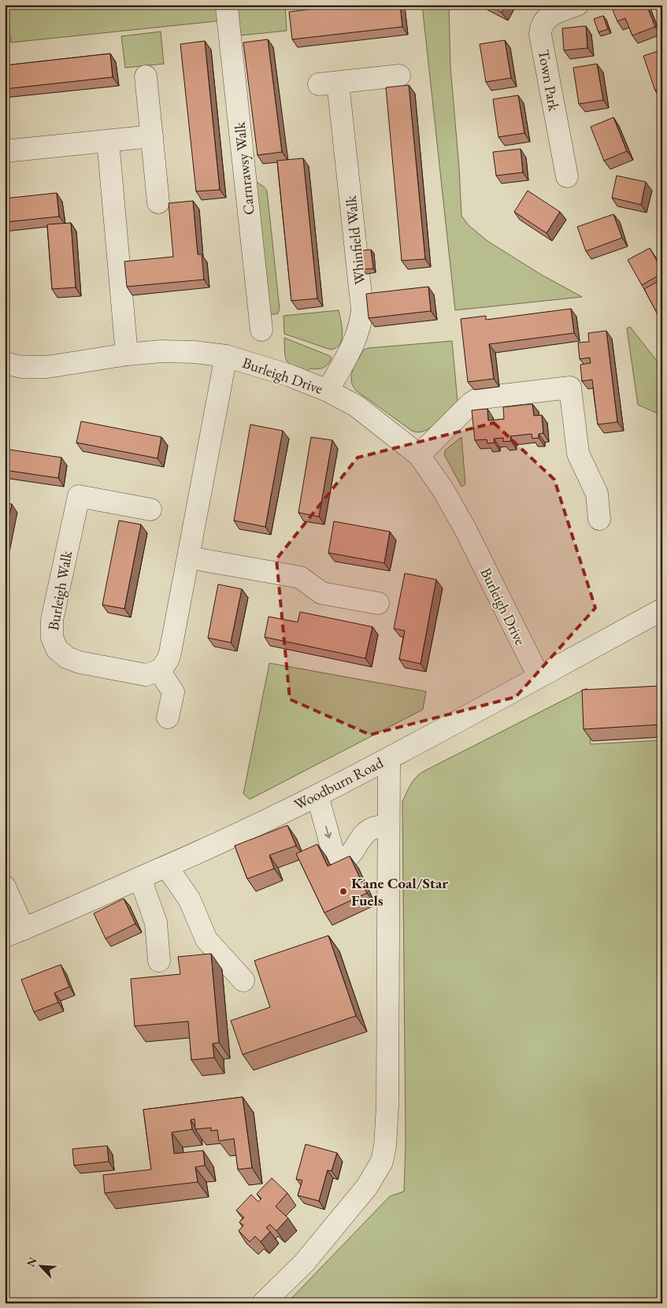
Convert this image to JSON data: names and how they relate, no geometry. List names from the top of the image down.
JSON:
{
  "streets": {
    "street": [
      "Town Park",
      "Carnrawsy Walk",
      "Whinfield Walk",
      "Burleigh Drive",
      "Burleigh Walk",
      "Woodburn Road"
    ]
  },
  "crossings": [
    ["Whinfield Walk", "Burleigh Drive"],
    ["Burleigh Drive", "Woodburn Road"]
  ],
  "places": ["Kane Coal/Star Fuels"],
  "north": "top left"
}
